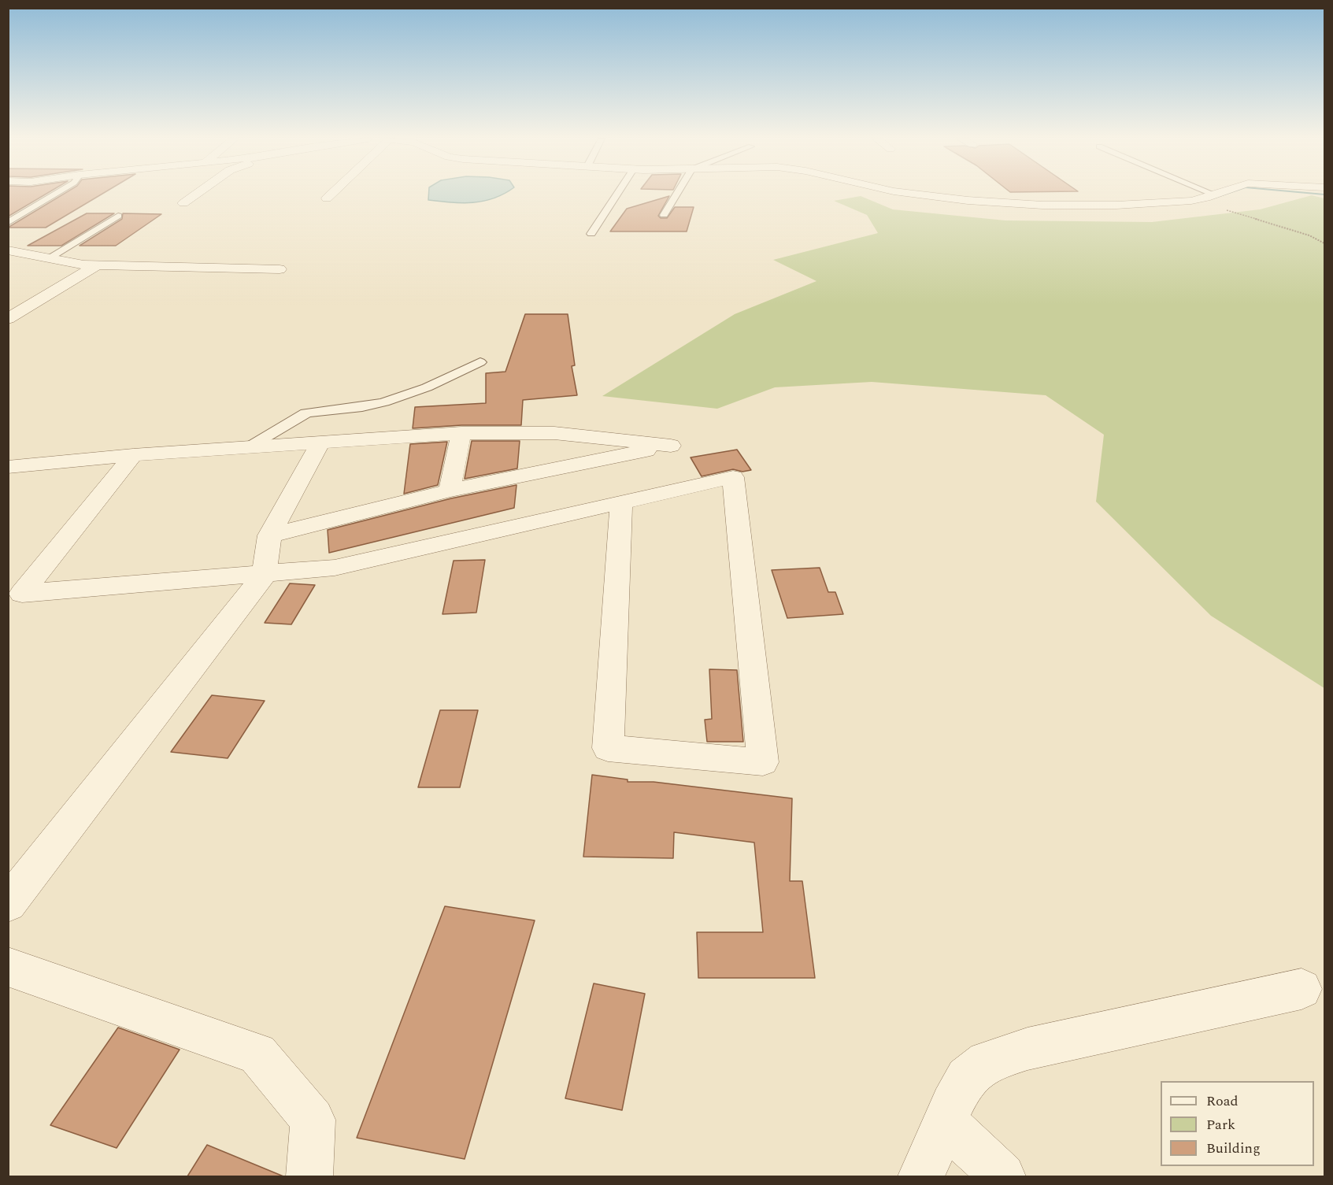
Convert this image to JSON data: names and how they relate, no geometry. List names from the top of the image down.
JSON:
{
  "legend": ["Road", "Park", "Building"]
}
